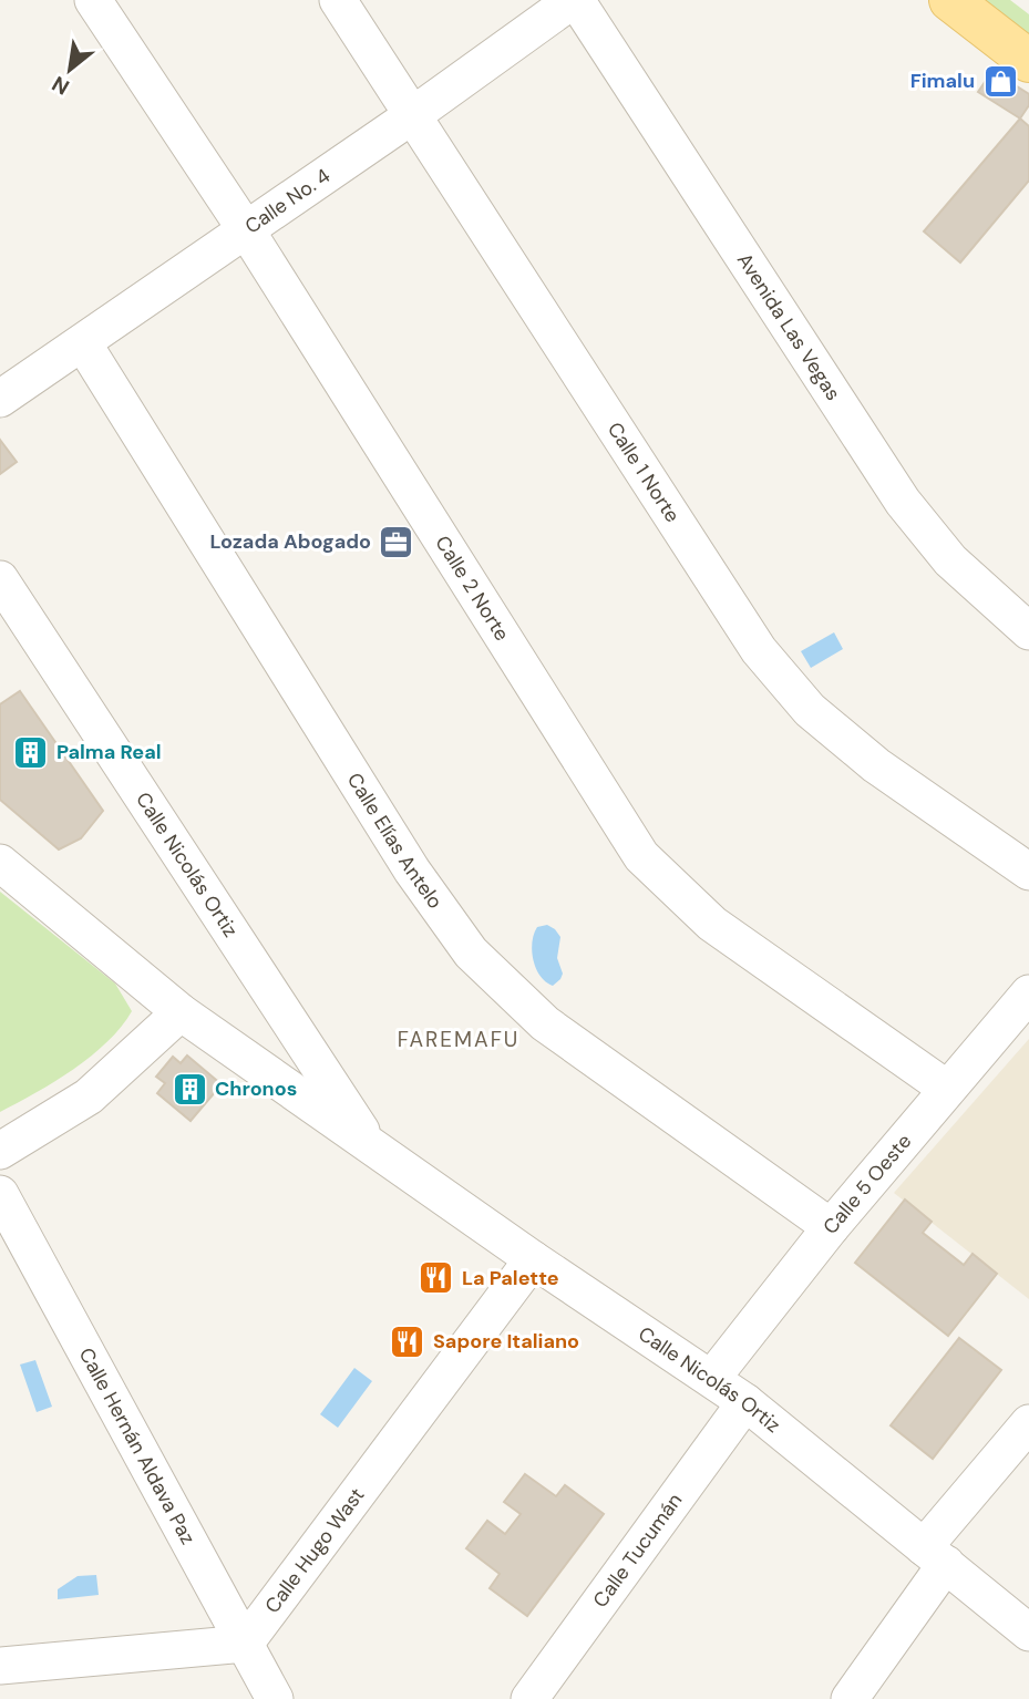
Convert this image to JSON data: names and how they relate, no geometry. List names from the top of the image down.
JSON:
{
  "streets": {
    "street": [
      "Calle No. 4",
      "Avenida Las Vegas",
      "Calle 1 Norte",
      "Calle 2 Norte",
      "Calle Elías Antelo",
      "Calle Nicolás Ortiz",
      "Calle 5 Oeste",
      "Calle Hernán Aldava Paz",
      "Calle Hugo Wast",
      "Calle Tucumán"
    ]
  },
  "crossings": [
    ["Calle No. 4", "Avenida Las Vegas"],
    ["Calle No. 4", "Calle 1 Norte"],
    ["Calle No. 4", "Calle 2 Norte"],
    ["Calle No. 4", "Calle Elías Antelo"],
    ["Calle 2 Norte", "Calle 5 Oeste"],
    ["Calle Elías Antelo", "Calle 5 Oeste"],
    ["Calle Nicolás Ortiz", "Calle 5 Oeste"],
    ["Calle Nicolás Ortiz", "Calle Hugo Wast"],
    ["Calle Nicolás Ortiz", "Calle Tucumán"],
    ["Calle Hernán Aldava Paz", "Calle Hugo Wast"]
  ],
  "districts": ["FAREMAFU"],
  "places": {
    "shop": ["Fimalu"],
    "office": ["Lozada Abogado"],
    "building": ["Palma Real", "Chronos"],
    "restaurant": ["La Palette", "Sapore Italiano"]
  },
  "north": "bottom left"
}
